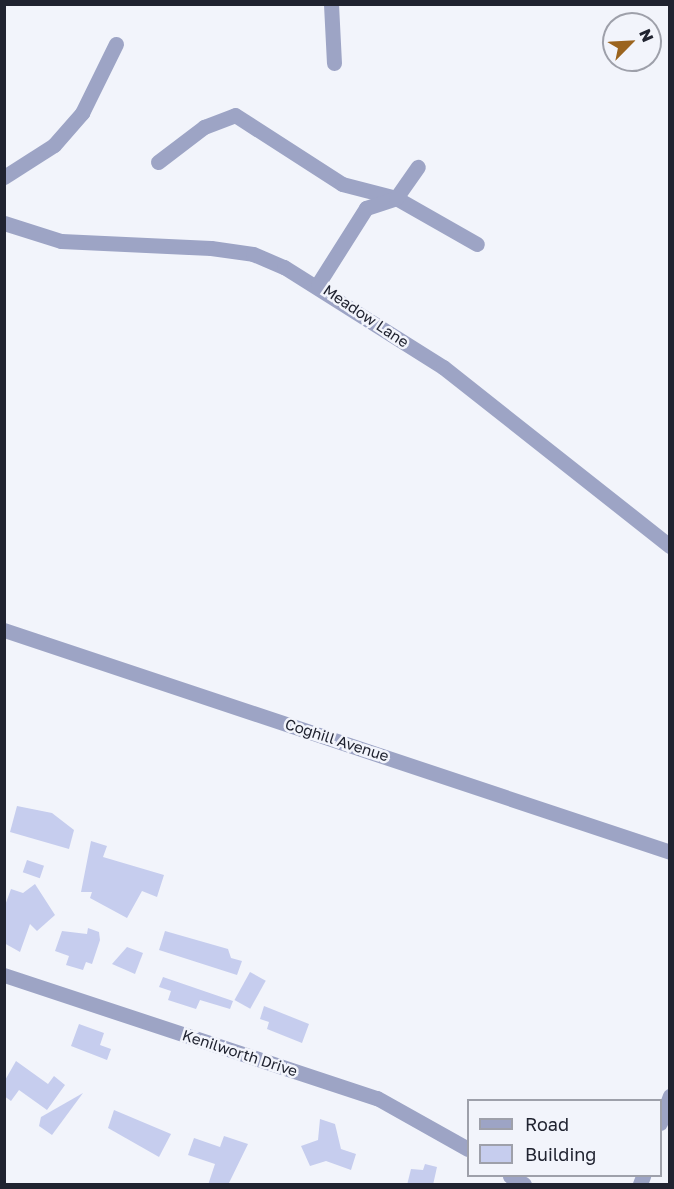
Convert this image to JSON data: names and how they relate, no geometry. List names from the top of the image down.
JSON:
{
  "streets": {
    "street": ["Meadow Lane", "Coghill Avenue", "Kenilworth Drive"]
  },
  "legend": ["Road", "Building"],
  "north": "top right"
}
